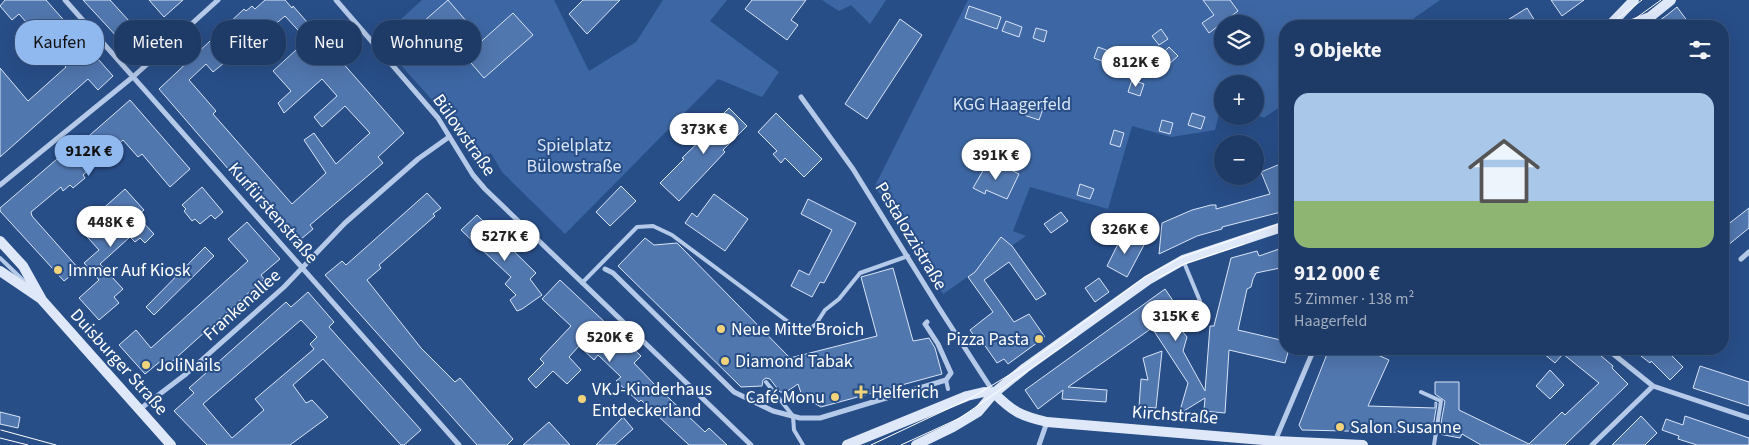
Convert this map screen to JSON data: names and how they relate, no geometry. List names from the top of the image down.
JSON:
{
  "streets": {
    "main road": ["Duisburger Straße", "Kirchstraße"],
    "street": [
      "Bülowstraße",
      "Kurfürstenstraße",
      "Pestalozzistraße",
      "Frankenallee"
    ]
  },
  "crossings": [
    ["Bülowstraße", "Frankenallee"],
    ["Kurfürstenstraße", "Frankenallee"],
    ["Pestalozzistraße", "Kirchstraße"],
    ["Frankenallee", "Duisburger Straße"]
  ],
  "parks": ["KGG Haagerfeld", "Spielplatz Bülowstraße"],
  "places": {
    "other": [
      "Immer Auf Kiosk",
      "Neue Mitte Broich",
      "Pizza Pasta",
      "Diamond Tabak",
      "JoliNails",
      "Café Monu",
      "VKJ-Kinderhaus Entdeckerland",
      "Salon Susanne"
    ],
    "health": ["Helferich"]
  },
  "page": {
    "map_buttons": ["+", "−"],
    "chip": [
      "Kaufen",
      "Mieten",
      "Filter",
      "Neu",
      "Wohnung"
    ],
    "heading": "9 Objekte",
    "price": [
      "812K €",
      "373K €",
      "912K €",
      "391K €",
      "448K €",
      "326K €",
      "527K €",
      "315K €",
      "520K €"
    ],
    "list": [
      {
        "name": "912 000 €",
        "note": "5 Zimmer · 138 m² · Haagerfeld"
      }
    ]
  }
}
